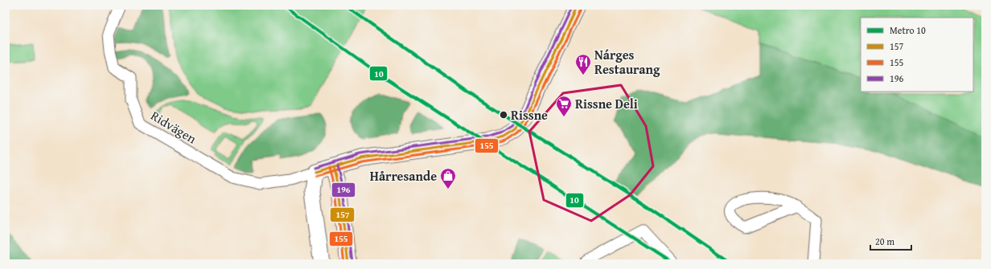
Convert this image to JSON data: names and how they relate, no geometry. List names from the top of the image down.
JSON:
{
  "streets": {
    "street": ["Ridvägen"]
  },
  "places": {
    "restaurant": ["Nárges Restaurang"],
    "other": ["Rissne"],
    "supermarket": ["Rissne Deli"],
    "shop": ["Hårresande"]
  },
  "lines": [
    "metro line 10",
    "transit line 157",
    "transit line 196",
    "transit line 155"
  ],
  "legend": [
    "Metro 10",
    "157",
    "155",
    "196"
  ],
  "scale_bar": "20 m"
}
